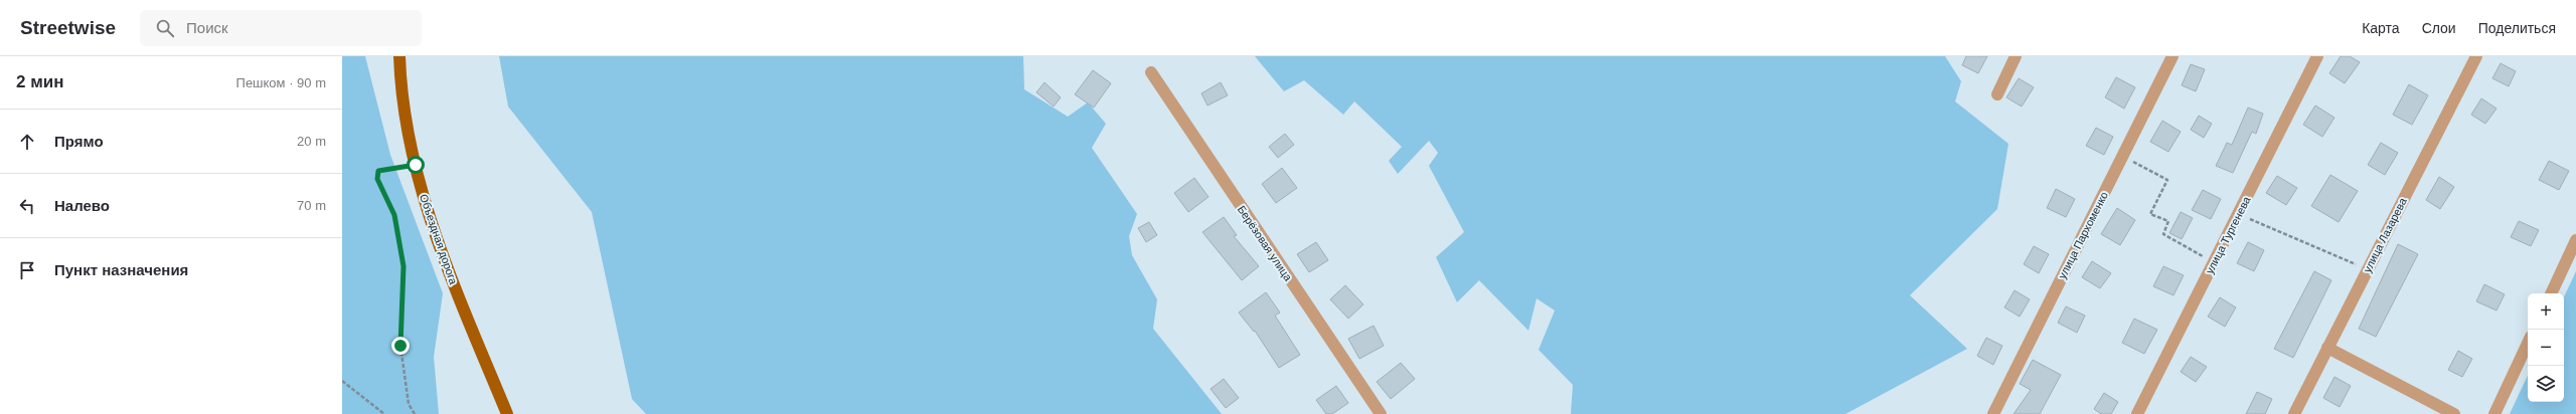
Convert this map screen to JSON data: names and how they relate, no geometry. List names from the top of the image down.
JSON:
{
  "streets": {
    "main road": ["Объездная дорога"],
    "street": [
      "улица Пархоменко",
      "улица Тургенева",
      "улица Лазарева",
      "Берёзовая улица"
    ]
  },
  "page": {
    "header": "Streetwise",
    "search": "Поиск",
    "nav": ["Карта", "Слои", "Поделиться"],
    "heading": ["2 мин", "Пешком · 90 m"],
    "list": [
      ["Прямо", "20 m"],
      ["Налево", "70 m"],
      "Пункт назначения"
    ],
    "map_buttons": ["+", "−"]
  }
}
